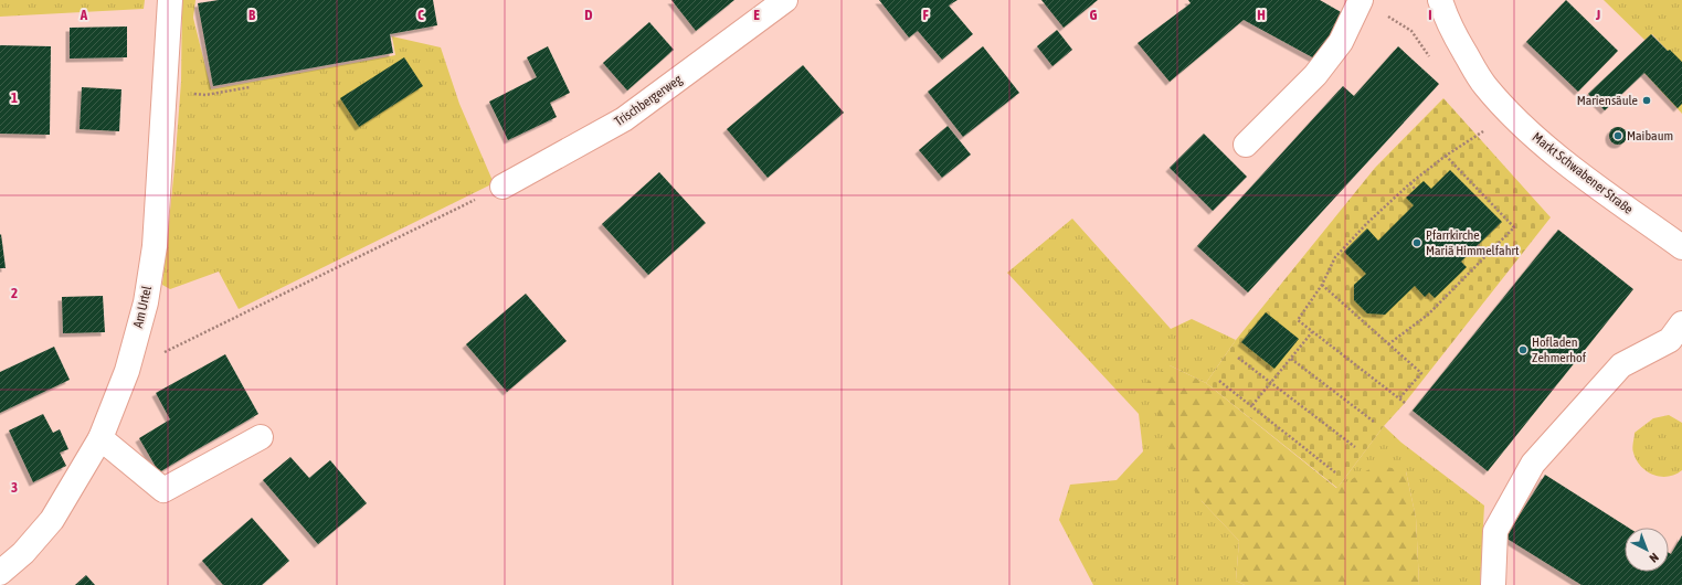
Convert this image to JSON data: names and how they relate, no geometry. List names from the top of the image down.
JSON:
{
  "streets": {
    "street": ["Trischbergerweg", "Markt Schwabener Straße", "Am Urtel"]
  },
  "places": [
    "Mariensäule",
    "Maibaum",
    "Pfarrkirche Mariä Himmelfahrt",
    "Hofladen Zehmerhof"
  ],
  "north": "bottom right",
  "grid": {
    "columns": [
      "A",
      "B",
      "C",
      "D",
      "E",
      "F",
      "G",
      "H",
      "I",
      "J"
    ],
    "rows": ["1", "2", "3"]
  }
}
